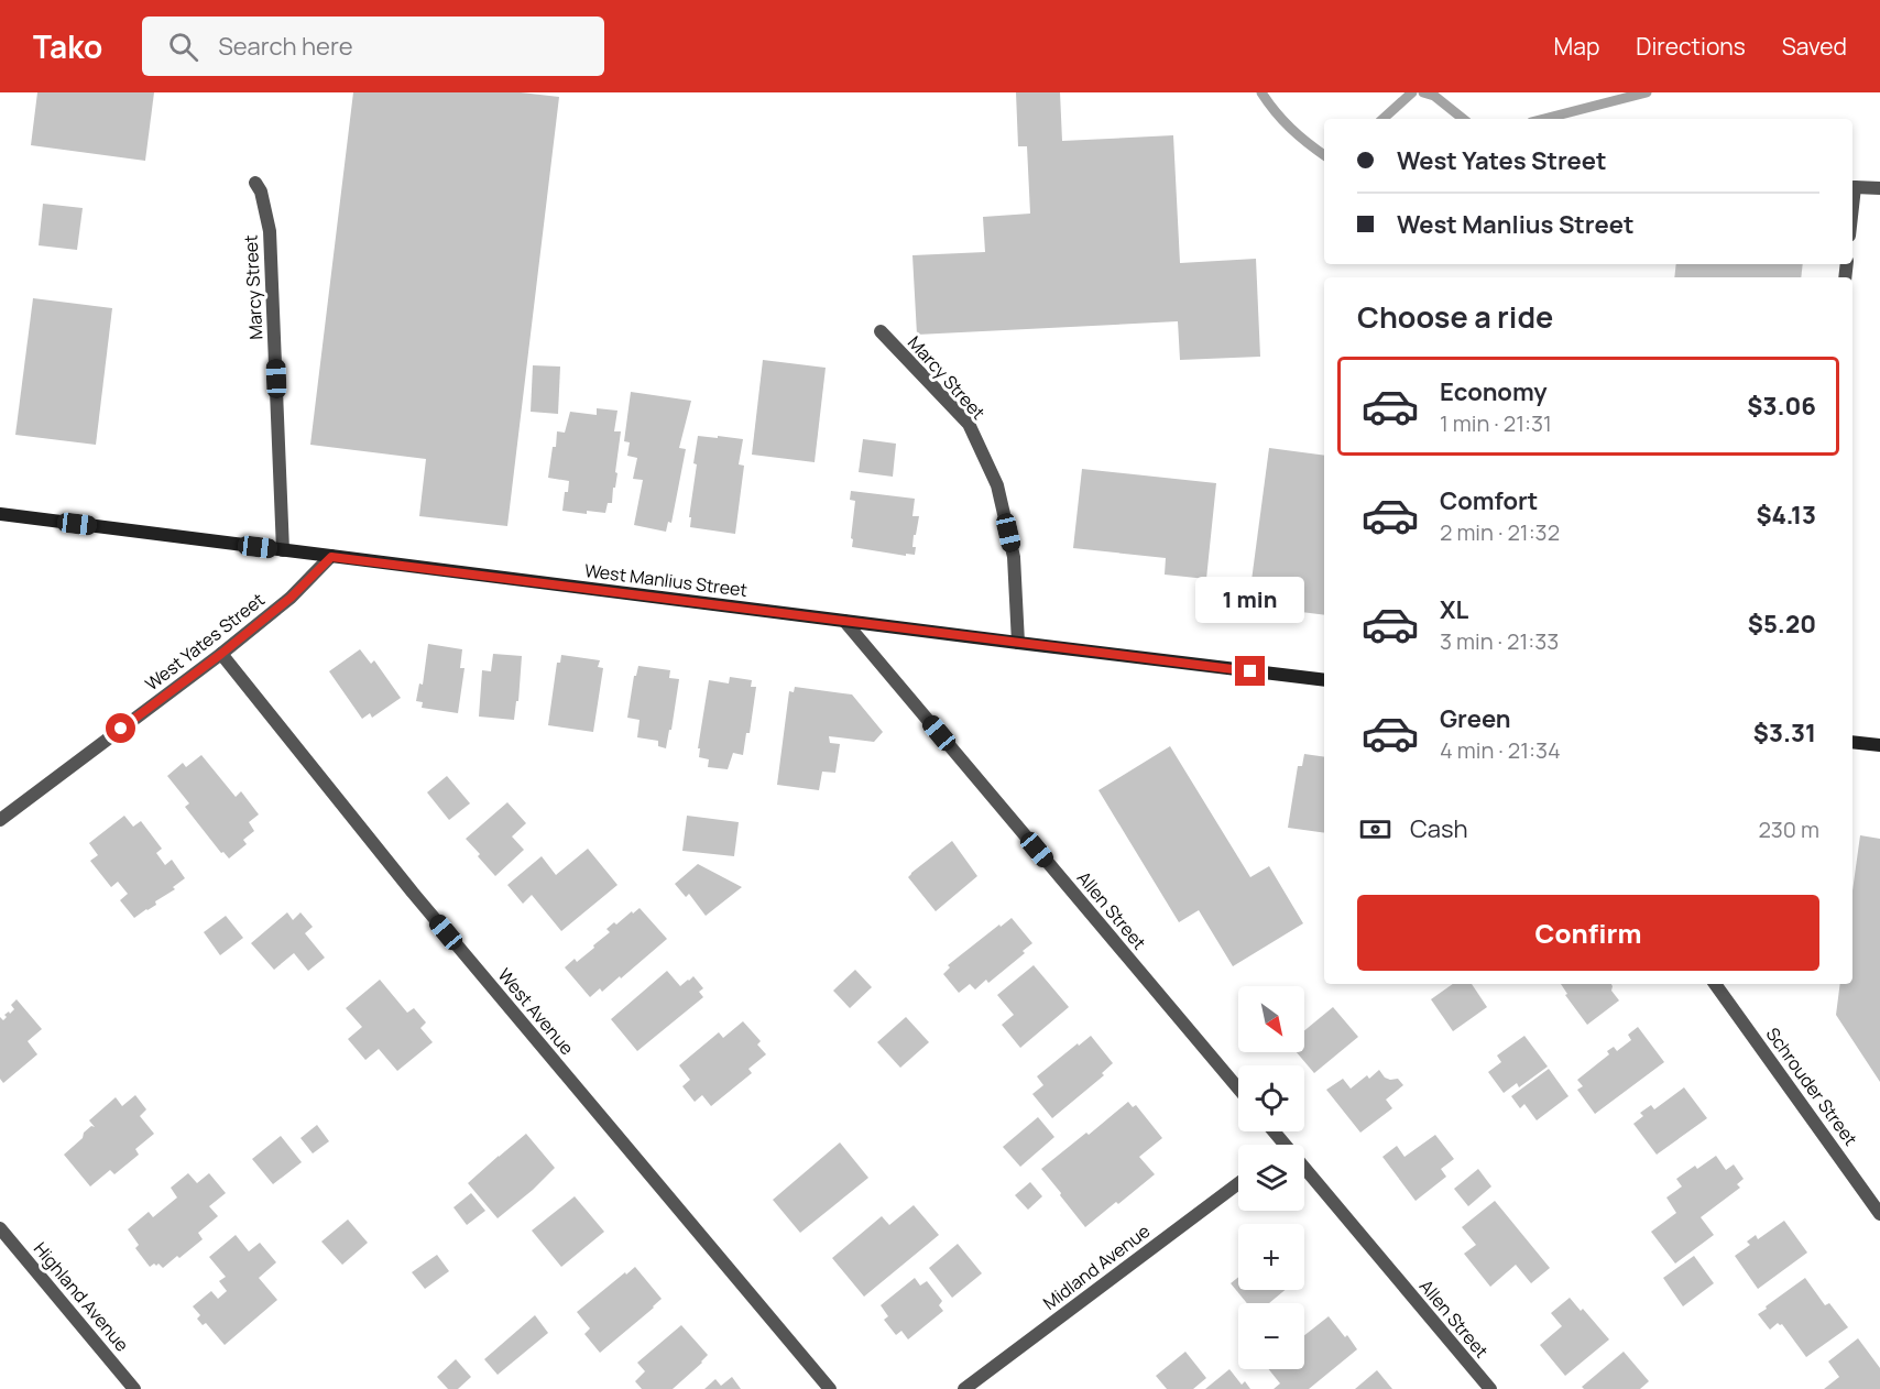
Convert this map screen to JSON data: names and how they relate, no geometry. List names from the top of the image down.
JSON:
{
  "streets": {
    "main road": ["West Manlius Street"],
    "street": [
      "Marcy Street",
      "West Yates Street",
      "Allen Street",
      "West Avenue",
      "Schrouder Street",
      "Midland Avenue",
      "Highland Avenue"
    ]
  },
  "crossings": [
    ["Marcy Street", "West Manlius Street"],
    ["West Manlius Street", "West Yates Street"],
    ["West Manlius Street", "Allen Street"],
    ["West Yates Street", "West Avenue"]
  ],
  "north": "bottom right",
  "page": {
    "header": "Tako",
    "search": "Search here",
    "nav": ["Map", "Directions", "Saved"],
    "banner": ["West Yates Street", "West Manlius Street"],
    "heading": "Choose a ride",
    "list": [
      {
        "name": "Economy",
        "note": "1 min · 21:31",
        "value": "$3.06"
      },
      {
        "name": "Comfort",
        "note": "2 min · 21:32",
        "value": "$4.13"
      },
      {
        "name": "XL",
        "note": "3 min · 21:33",
        "value": "$5.20"
      },
      {
        "name": "Green",
        "note": "4 min · 21:34",
        "value": "$3.31"
      }
    ],
    "bubble": "1 min",
    "pay": ["Cash", "230 m"],
    "buttons": "Confirm",
    "map_buttons": ["+", "−"]
  }
}
